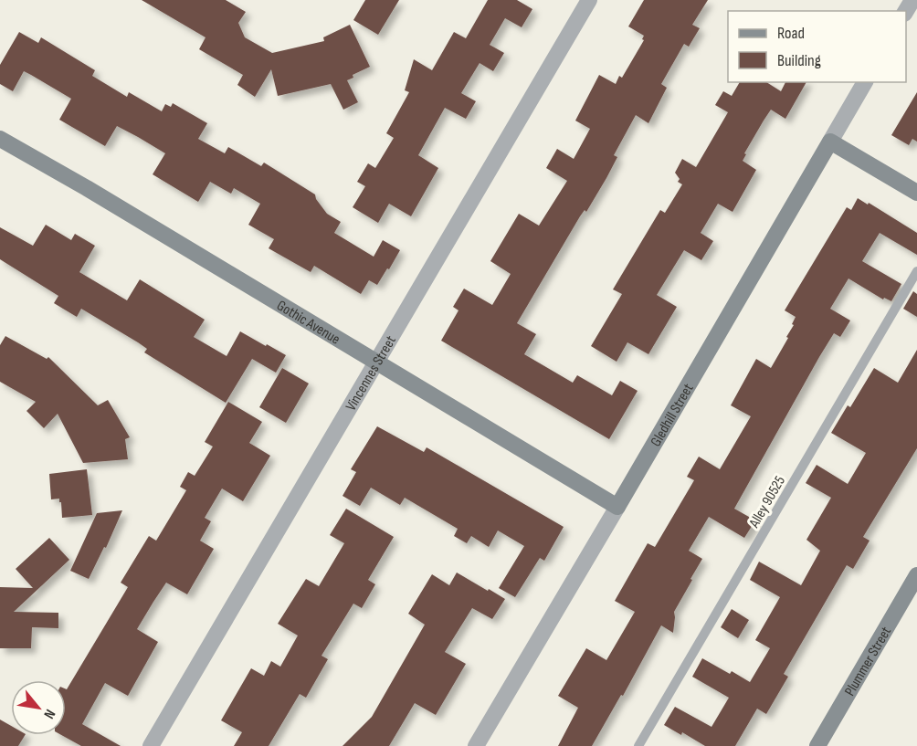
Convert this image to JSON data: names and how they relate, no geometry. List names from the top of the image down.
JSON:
{
  "streets": {
    "street": [
      "Gothic Avenue",
      "Vincennes Street",
      "Gledhill Street",
      "Plummer Street"
    ],
    "lane": ["Alley 90525"]
  },
  "crossings": [
    ["Gothic Avenue", "Vincennes Street"],
    ["Gothic Avenue", "Gledhill Street"]
  ],
  "legend": ["Road", "Building"],
  "north": "bottom right"
}
